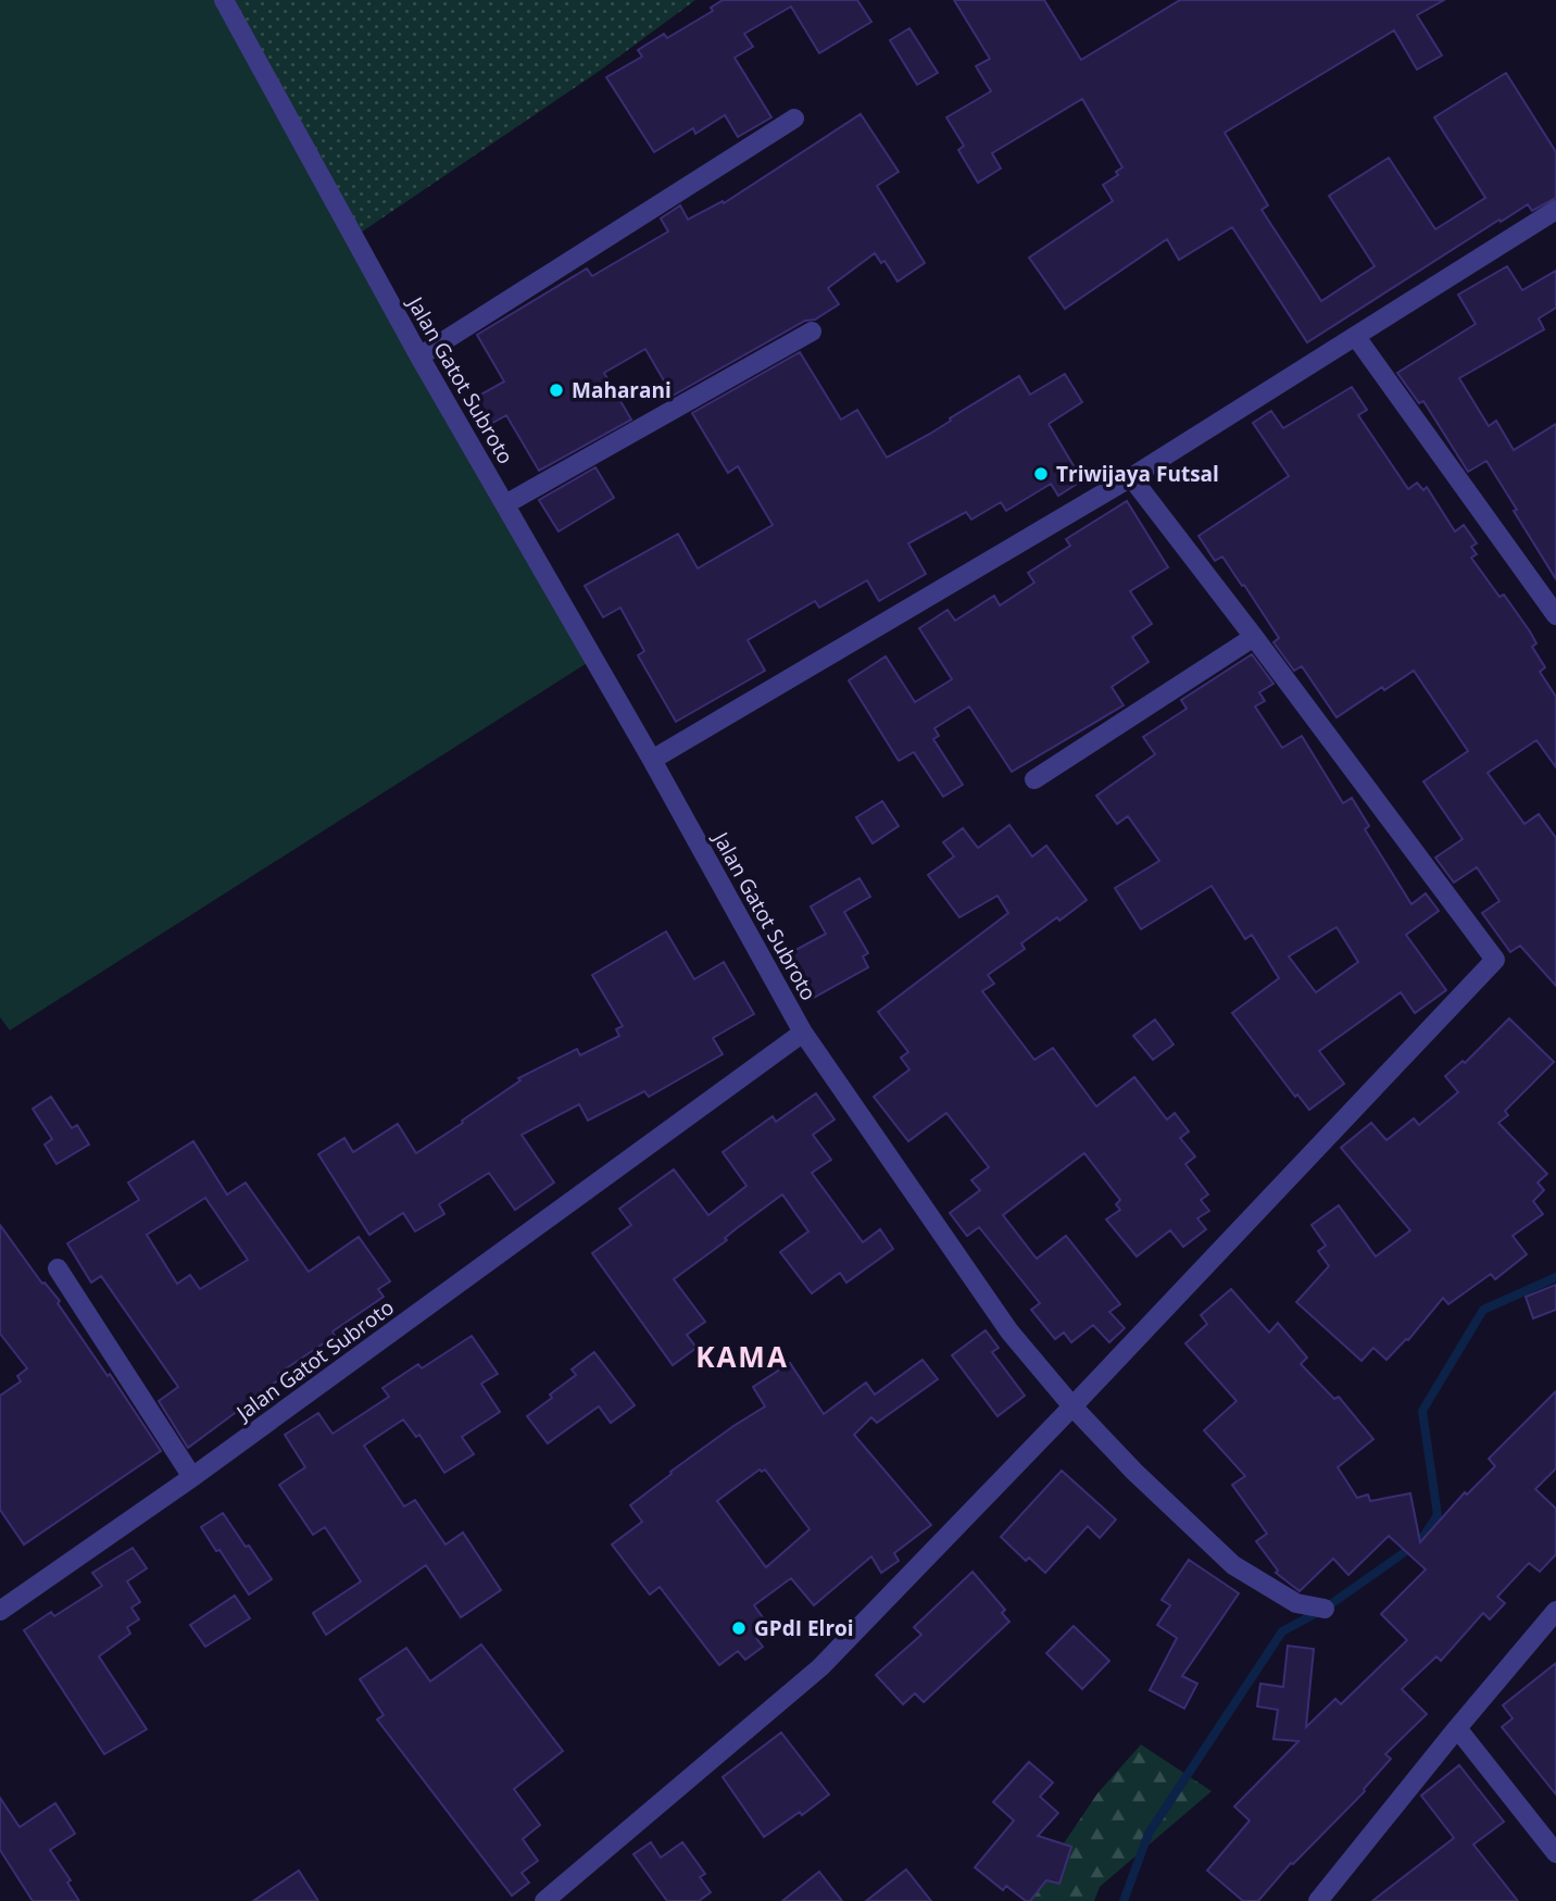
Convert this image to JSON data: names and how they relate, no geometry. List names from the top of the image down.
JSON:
{
  "streets": {
    "street": ["Jalan Gatot Subroto"]
  },
  "districts": ["KAMA"],
  "places": ["Maharani", "Triwijaya Futsal", "GPdI Elroi"]
}
